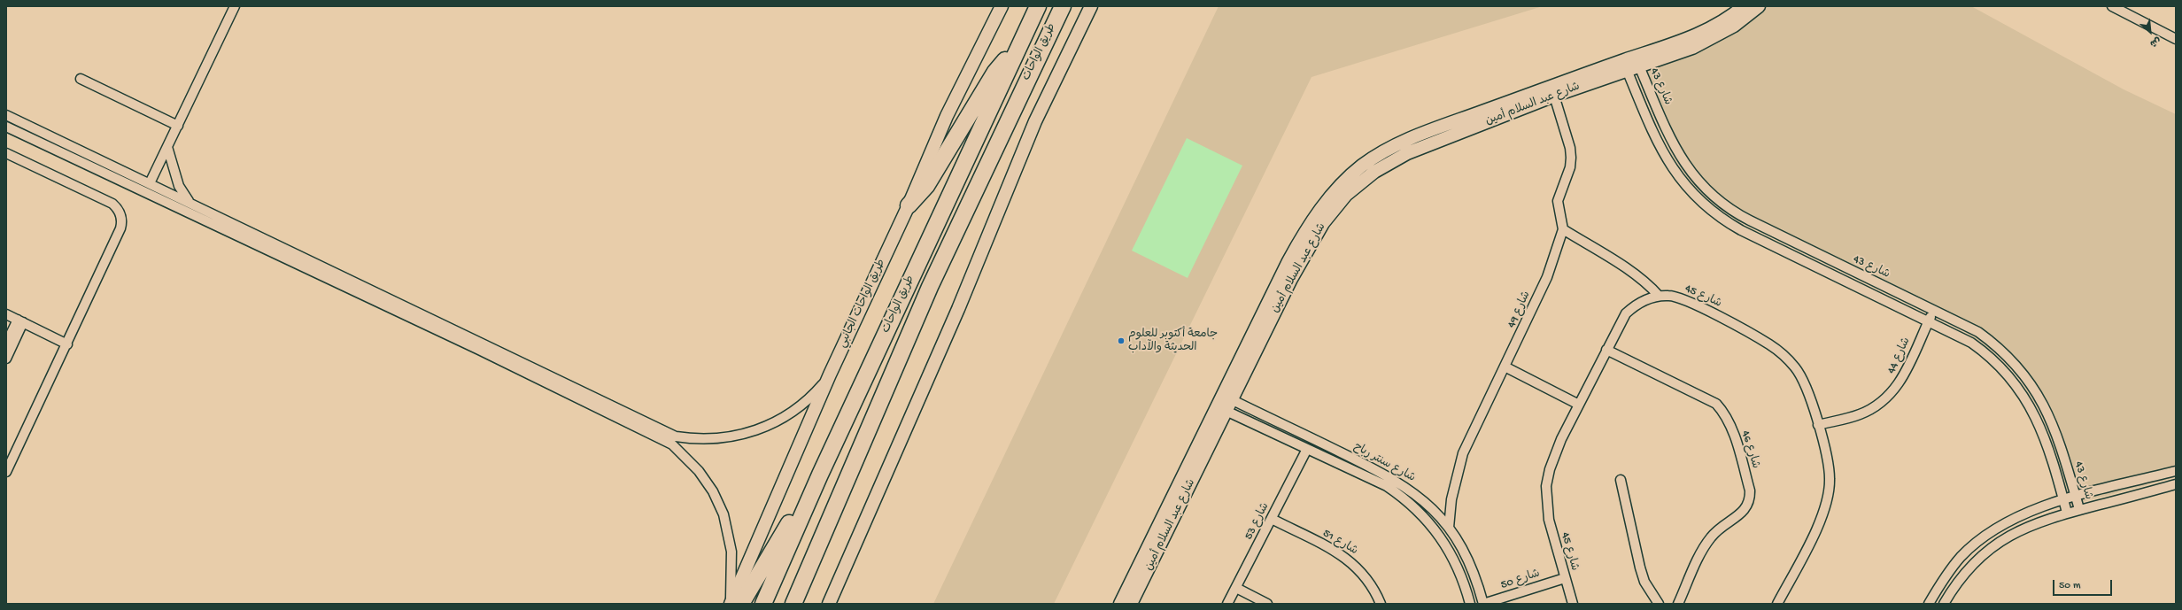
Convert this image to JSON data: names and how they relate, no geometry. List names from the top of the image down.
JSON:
{
  "streets": {
    "highway": ["طريق الواحات"],
    "street": [
      "شارع 43",
      "شارع عبد السلام أمين",
      "شارع 45",
      "طريق الواحات الجانبي",
      "شارع 49",
      "شارع 44",
      "شارع 46",
      "شارع سنتر رباح",
      "شارع 53",
      "شارع 51",
      "شارع 50"
    ]
  },
  "crossings": [
    ["شارع 43", "شارع عبد السلام أمين"],
    ["شارع 43", "شارع 44"],
    ["شارع عبد السلام أمين", "شارع 49"],
    ["شارع عبد السلام أمين", "شارع سنتر رباح"],
    ["شارع 45", "شارع 44"],
    ["شارع 45", "شارع 46"],
    ["شارع 45", "شارع 50"],
    ["شارع 49", "شارع سنتر رباح"],
    ["شارع سنتر رباح", "شارع 53"],
    ["شارع سنتر رباح", "شارع 50"],
    ["شارع 53", "شارع 51"]
  ],
  "places": ["جامعة أكتوبر للعلوم الحديثة والآداب"],
  "scale_bar": "50 m",
  "north": "bottom right"
}
